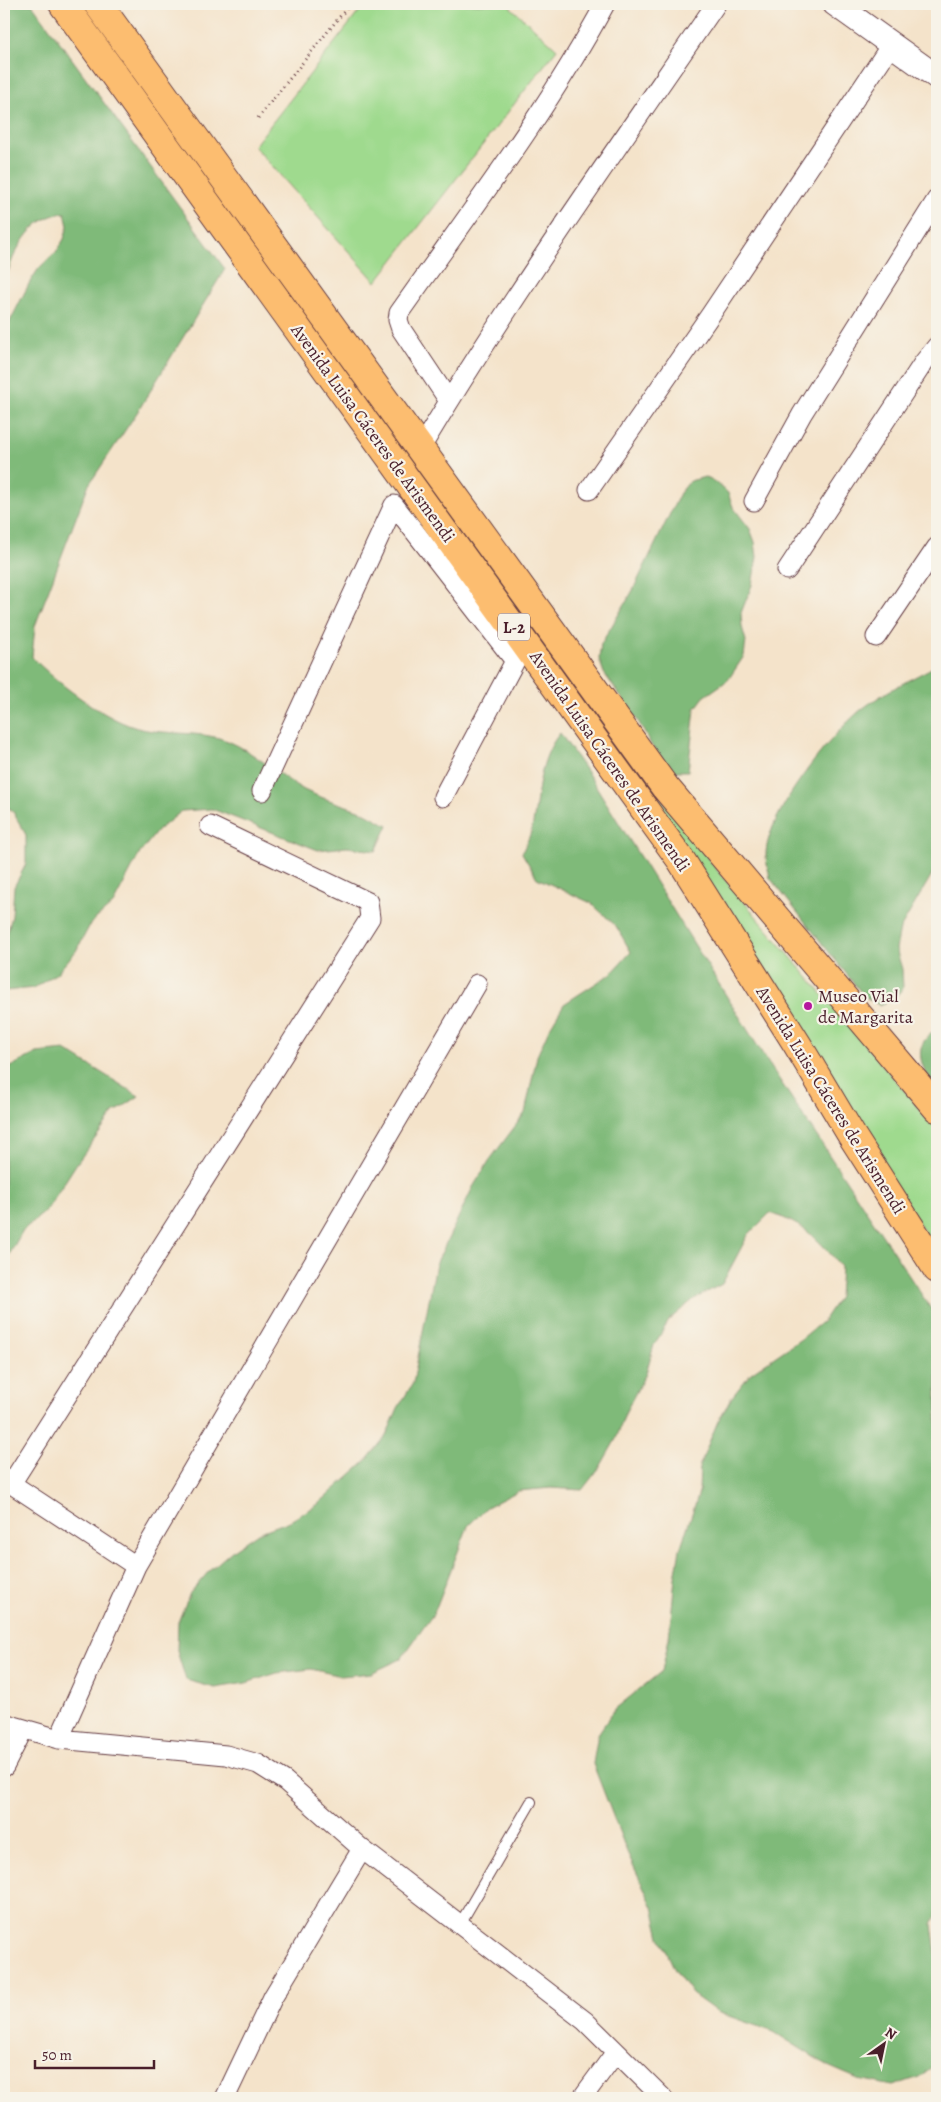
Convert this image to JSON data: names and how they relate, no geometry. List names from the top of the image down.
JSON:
{
  "streets": {
    "main road": ["Avenida Luisa Cáceres de Arismendi", "L-2"]
  },
  "places": ["Museo Vial de Margarita"],
  "scale_bar": "50 m",
  "north": "top right"
}
